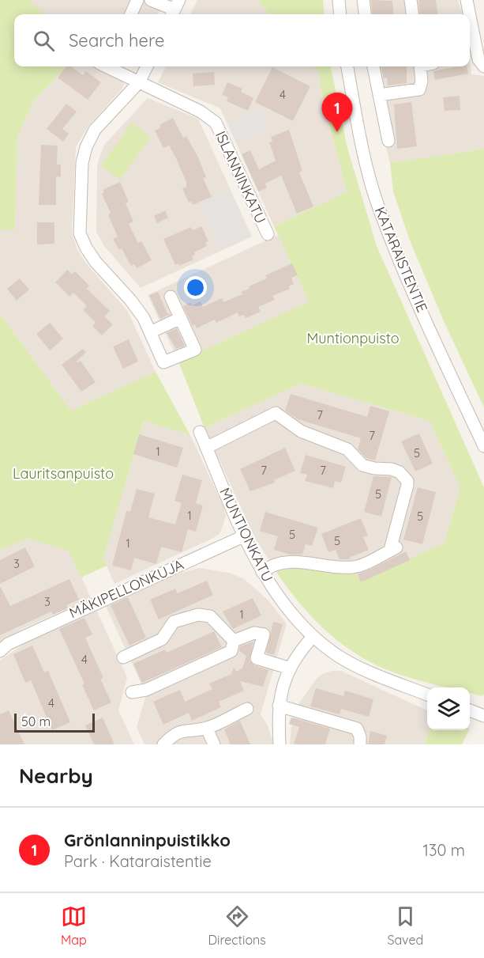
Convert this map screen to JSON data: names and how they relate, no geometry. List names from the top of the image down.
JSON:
{
  "streets": {
    "street": [
      "ISLANNINKATU",
      "KATARAISTENTIE",
      "MUNTIONKATU",
      "MÄKIPELLONKUJA"
    ]
  },
  "crossings": [
    ["MUNTIONKATU", "MÄKIPELLONKUJA"]
  ],
  "parks": ["Muntionpuisto", "Lauritsanpuisto"],
  "house_numbers": [
    "4",
    "7",
    "7",
    "1",
    "5",
    "7",
    "7",
    "5",
    "1",
    "5",
    "5",
    "5",
    "1",
    "3",
    "3",
    "1",
    "4",
    "4"
  ],
  "scale_bar": "50 m",
  "page": {
    "search": "Search here",
    "pins": "1",
    "scale": "50 m",
    "heading": "Nearby",
    "list": [
      {
        "mark": "1",
        "name": "Grönlanninpuistikko",
        "note": "Park · Kataraistentie",
        "value": "130 m"
      }
    ],
    "nav": ["Map", "Directions", "Saved"]
  }
}
